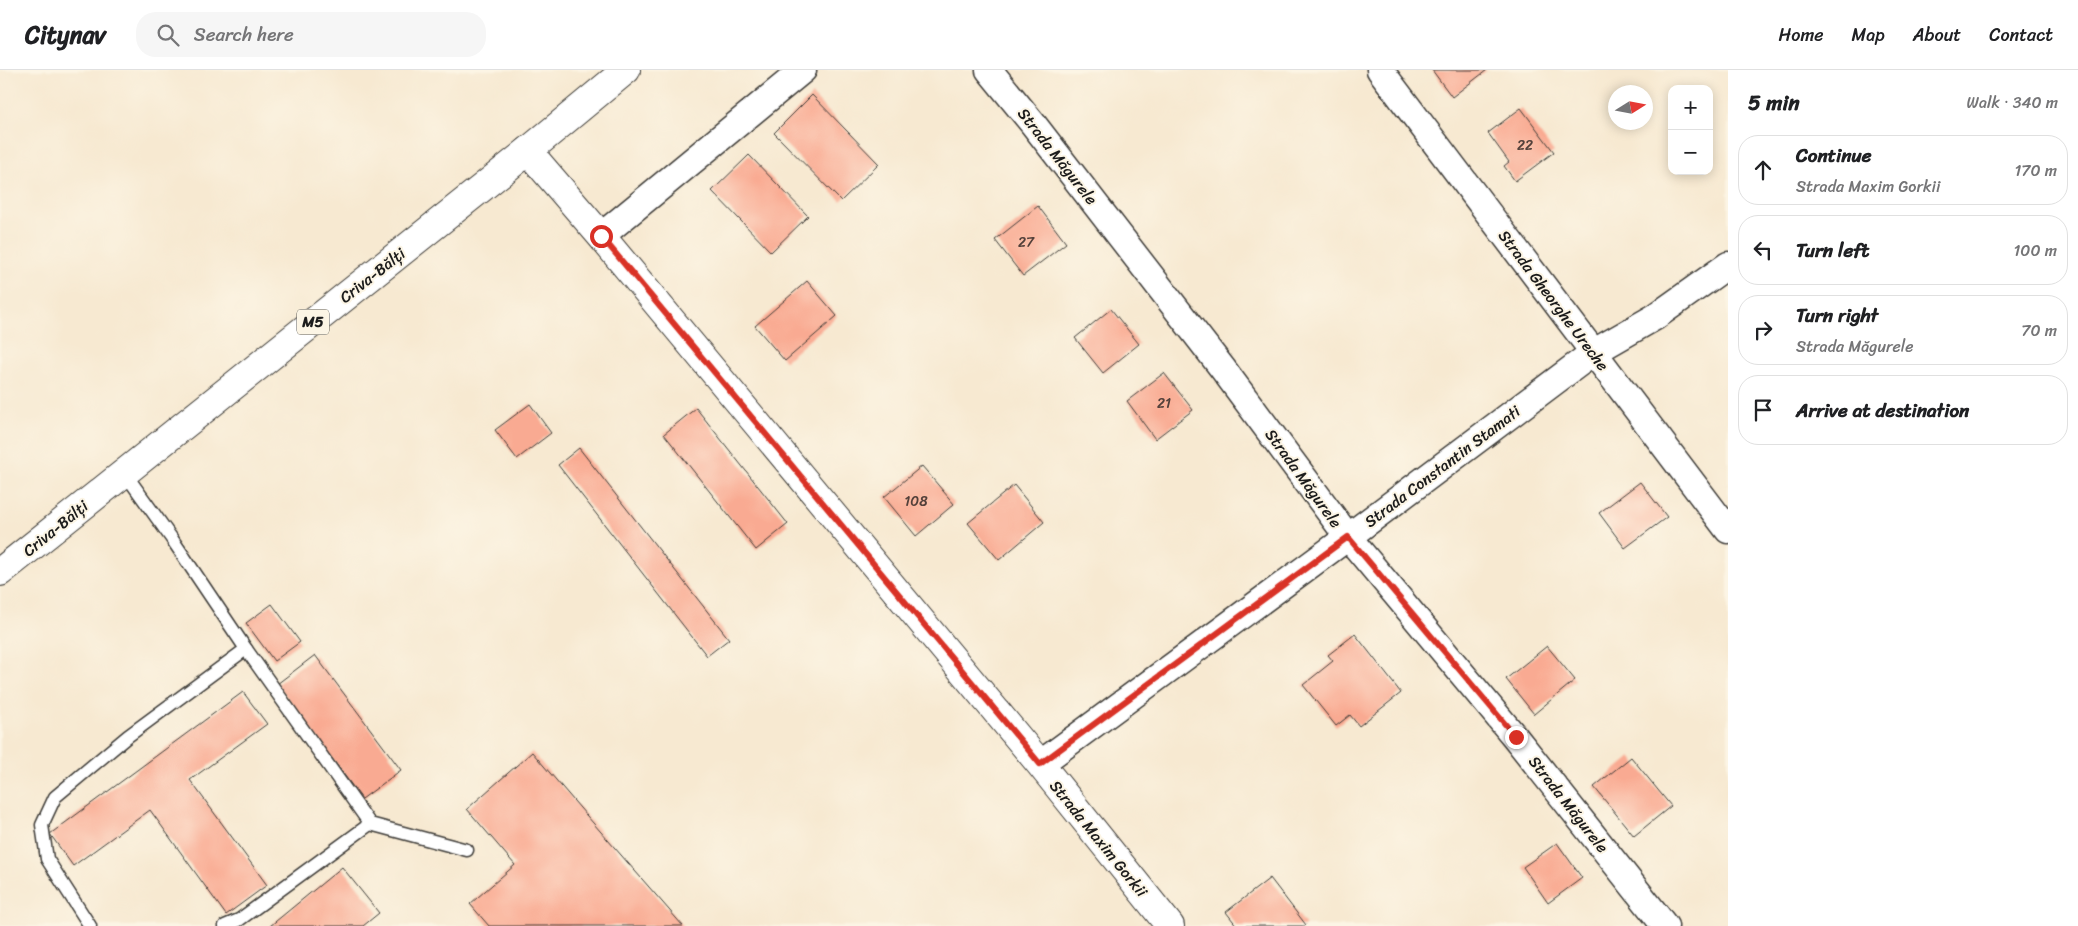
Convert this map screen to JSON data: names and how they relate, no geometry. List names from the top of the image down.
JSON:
{
  "streets": {
    "main road": ["Criva-Bălți", "M5", "Strada Maxim Gorkii"],
    "street": ["Strada Măgurele", "Strada Gheorghe Ureche", "Strada Constantin Stamati"]
  },
  "crossings": [
    ["Strada Măgurele", "Strada Constantin Stamati"],
    ["Criva-Bălți", "Strada Maxim Gorkii"],
    ["Strada Gheorghe Ureche", "Strada Constantin Stamati"],
    ["Strada Constantin Stamati", "Strada Maxim Gorkii"]
  ],
  "house_numbers": [
    "22",
    "27",
    "21",
    "108"
  ],
  "north": "right",
  "page": {
    "header": "Citynav",
    "search": "Search here",
    "nav": [
      "Home",
      "Map",
      "About",
      "Contact"
    ],
    "heading": ["5 min", "Walk · 340 m"],
    "map_buttons": ["+", "−"],
    "list": [
      ["Continue", "Strada Maxim Gorkii", "170 m"],
      ["Turn left", "100 m"],
      ["Turn right", "Strada Măgurele", "70 m"],
      "Arrive at destination"
    ]
  }
}
